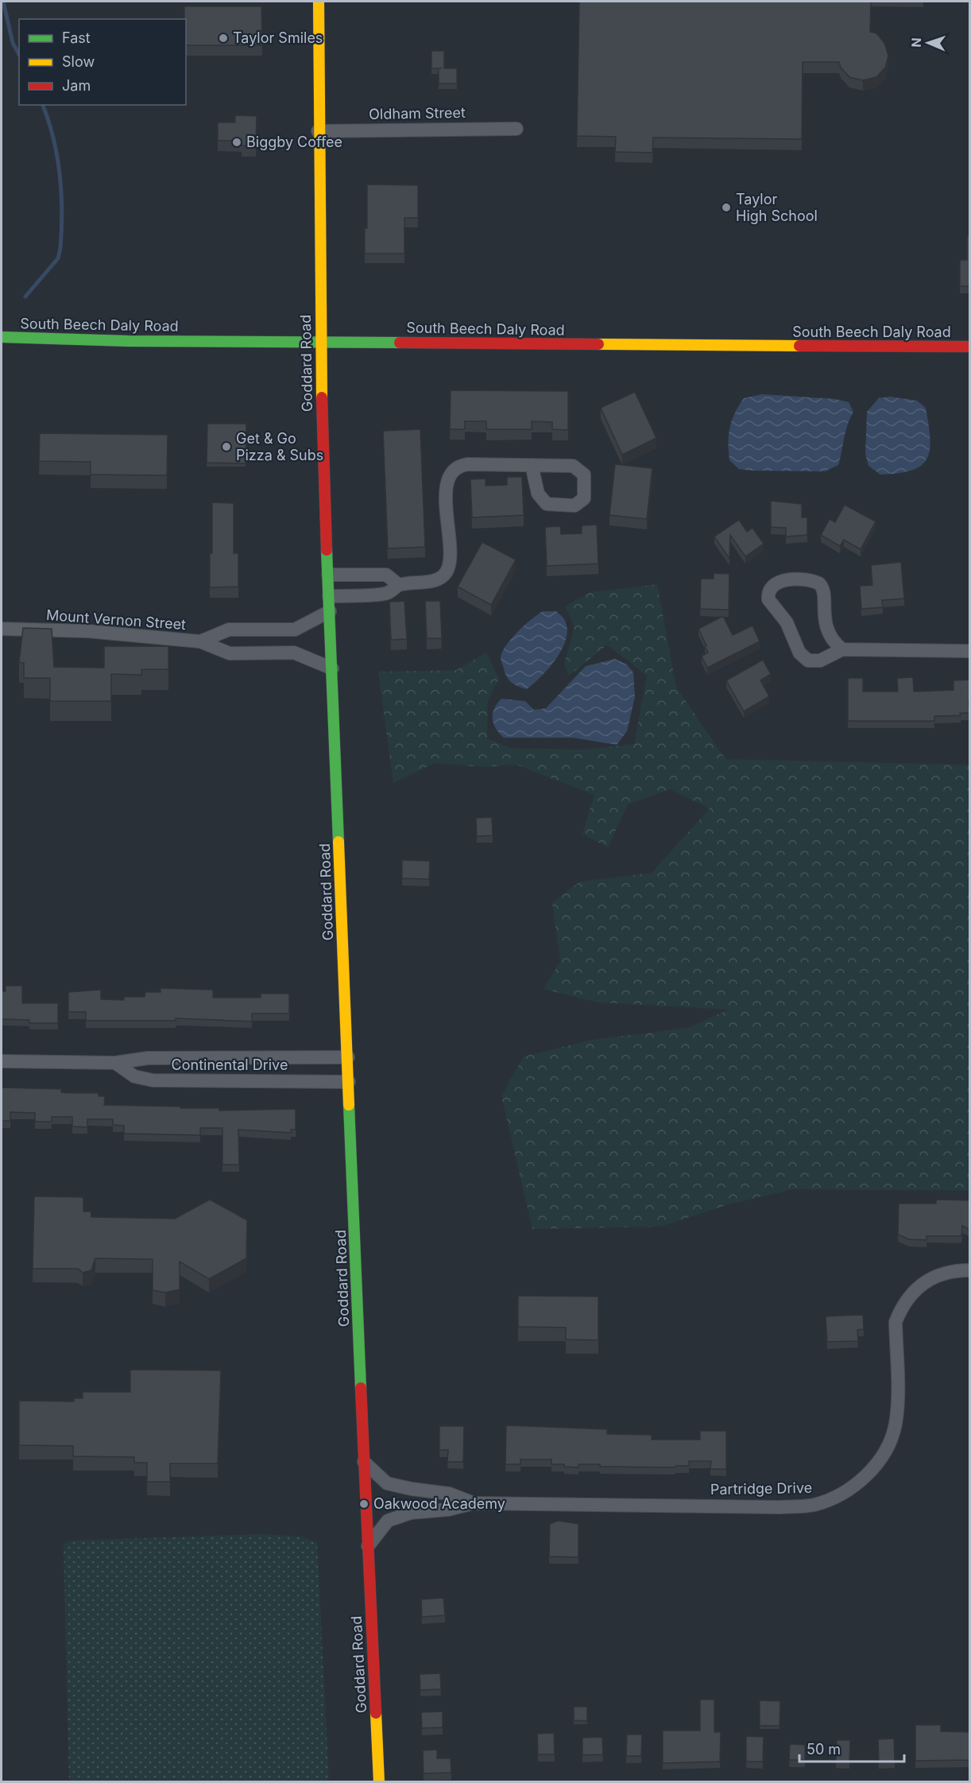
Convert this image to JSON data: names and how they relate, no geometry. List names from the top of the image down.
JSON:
{
  "streets": {
    "main road": ["South Beech Daly Road", "Goddard Road"],
    "street": [
      "Oldham Street",
      "Mount Vernon Street",
      "Continental Drive",
      "Partridge Drive"
    ]
  },
  "crossings": [
    ["Oldham Street", "Goddard Road"],
    ["South Beech Daly Road", "Goddard Road"],
    ["Goddard Road", "Mount Vernon Street"],
    ["Goddard Road", "Continental Drive"]
  ],
  "places": [
    "Taylor Smiles",
    "Biggby Coffee",
    "Taylor High School",
    "Get & Go Pizza & Subs",
    "Oakwood Academy"
  ],
  "legend": ["Fast", "Slow", "Jam"],
  "scale_bar": "50 m",
  "north": "left"
}
